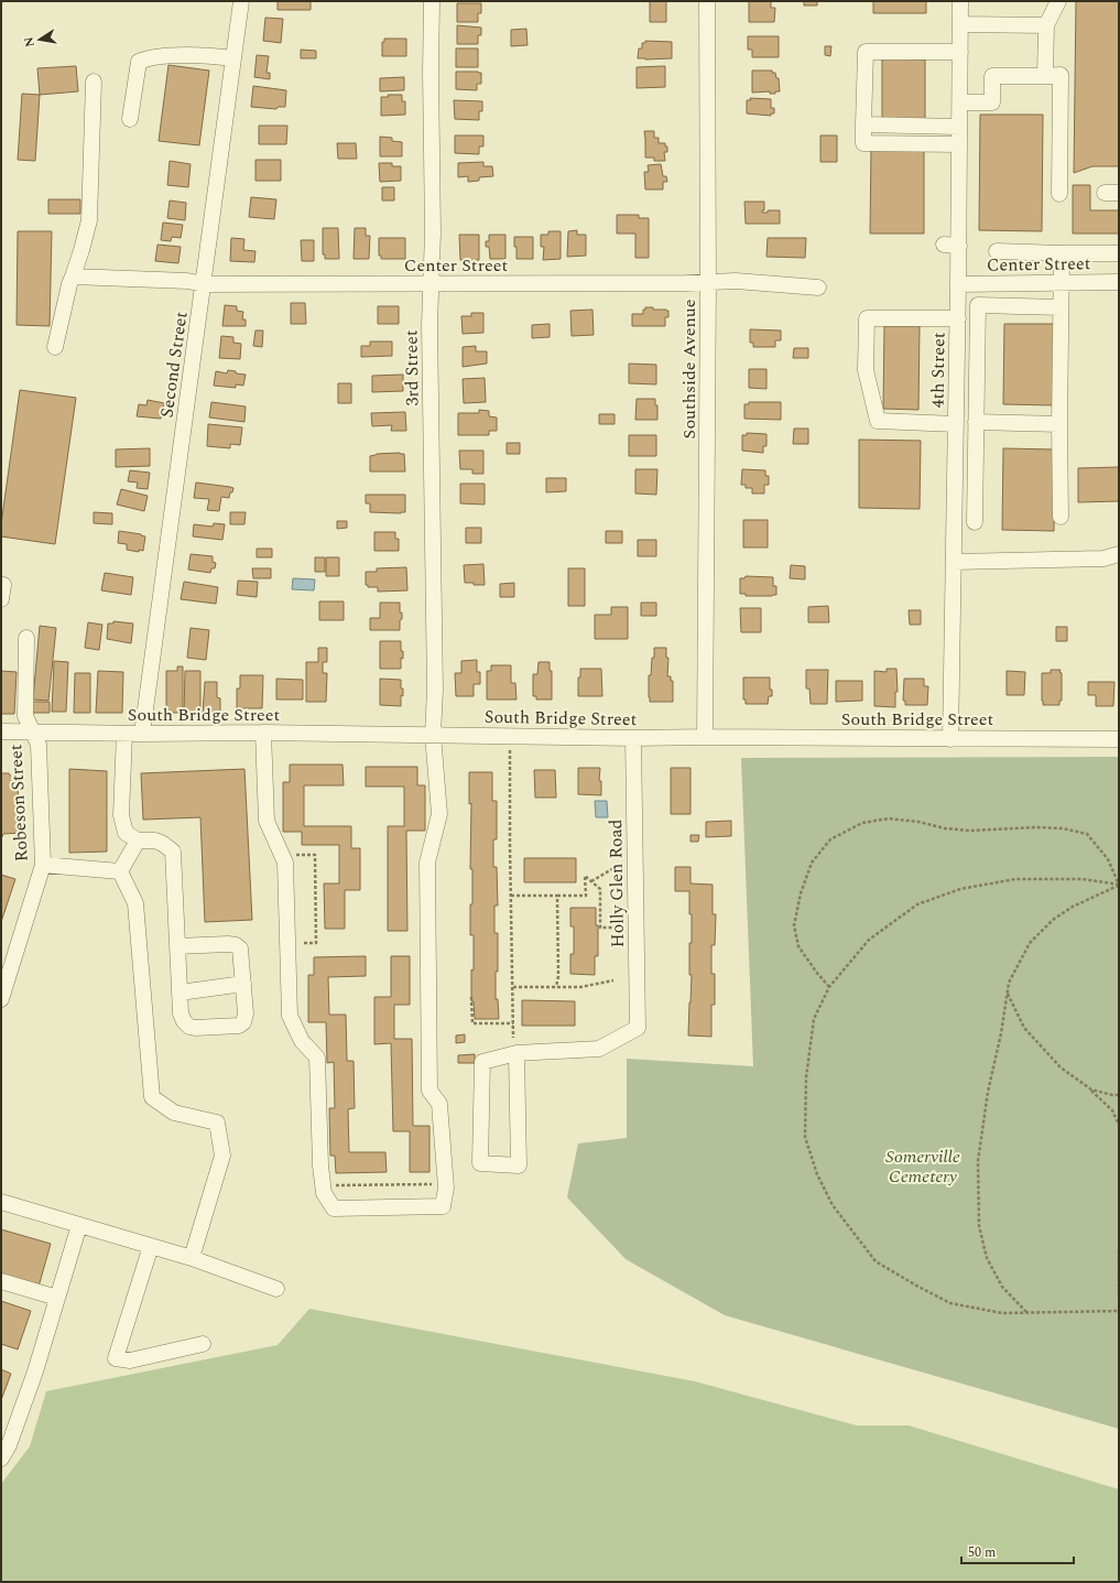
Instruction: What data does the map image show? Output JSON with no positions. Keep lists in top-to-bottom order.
{
  "streets": {
    "street": [
      "Center Street",
      "Second Street",
      "3rd Street",
      "Southside Avenue",
      "4th Street",
      "South Bridge Street",
      "Robeson Street",
      "Holly Glen Road"
    ]
  },
  "crossings": [
    ["Center Street", "Second Street"],
    ["Center Street", "3rd Street"],
    ["Center Street", "Southside Avenue"],
    ["Center Street", "4th Street"],
    ["Second Street", "South Bridge Street"],
    ["3rd Street", "South Bridge Street"],
    ["Southside Avenue", "South Bridge Street"],
    ["4th Street", "South Bridge Street"],
    ["South Bridge Street", "Robeson Street"],
    ["South Bridge Street", "Holly Glen Road"]
  ],
  "parks": ["Somerville Cemetery"],
  "scale_bar": "50 m",
  "north": "left"
}
